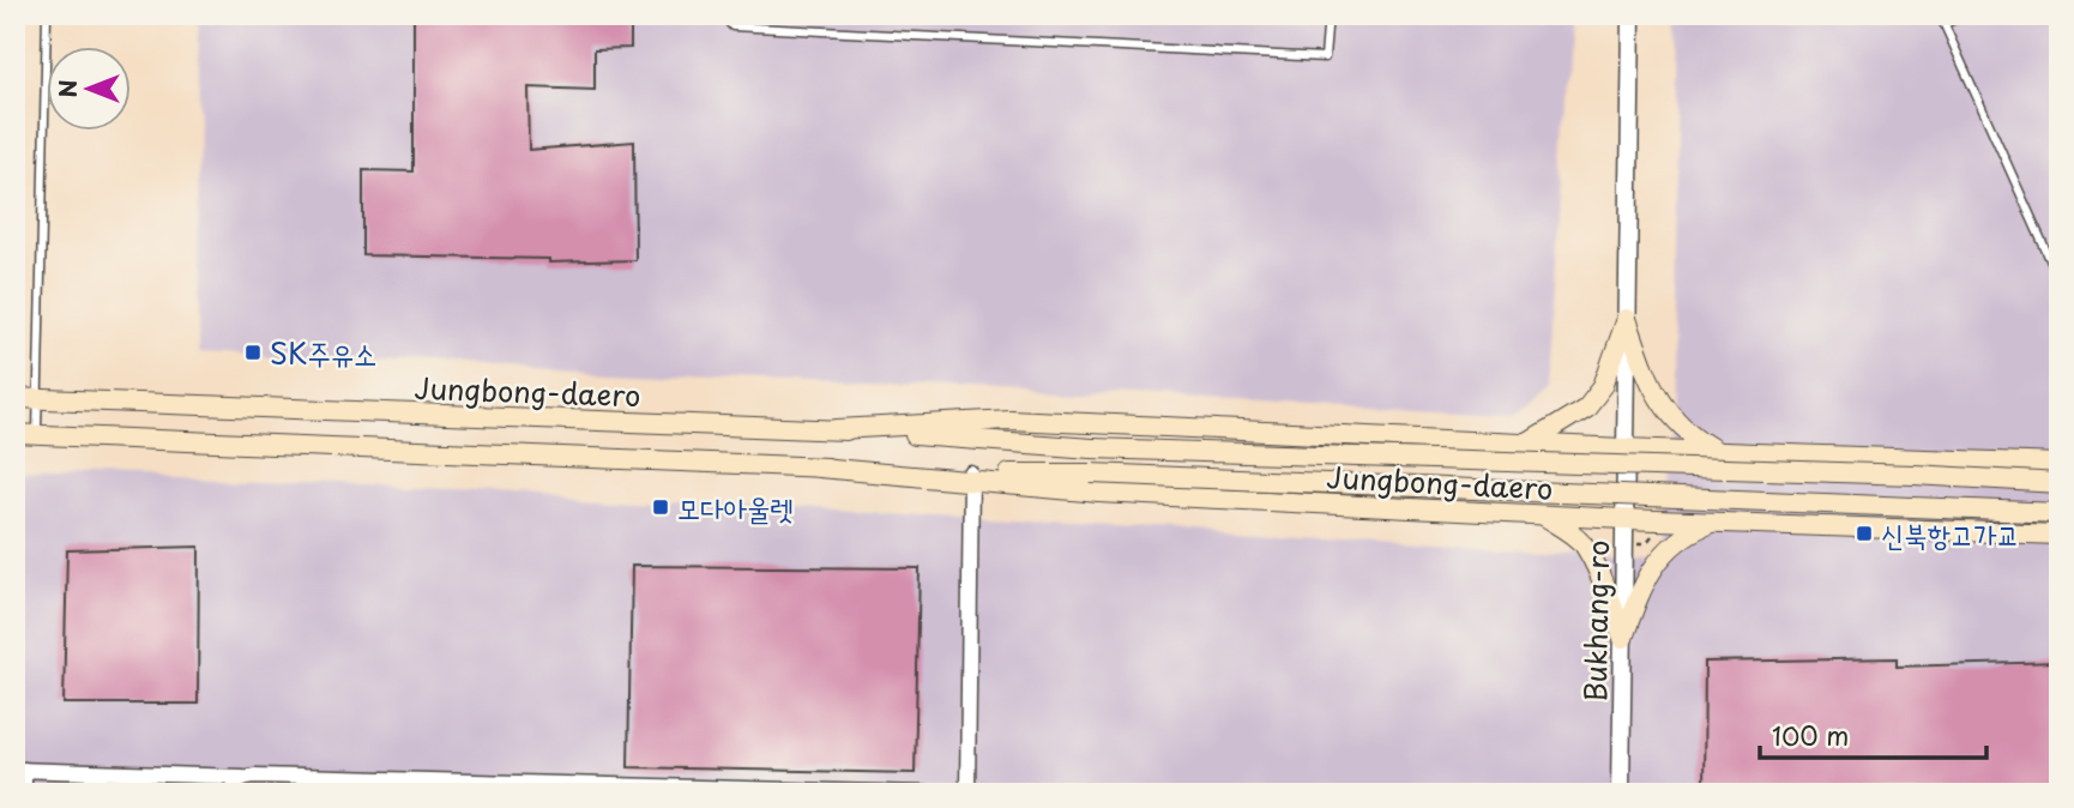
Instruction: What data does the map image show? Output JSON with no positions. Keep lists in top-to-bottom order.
{
  "streets": {
    "main road": ["Jungbong-daero"],
    "street": ["Bukhang-ro"]
  },
  "crossings": [
    ["Jungbong-daero", "Bukhang-ro"]
  ],
  "places": {
    "transit": ["SK주유소", "모다아울렛", "신북항고가교"]
  },
  "scale_bar": "100 m",
  "north": "left"
}
